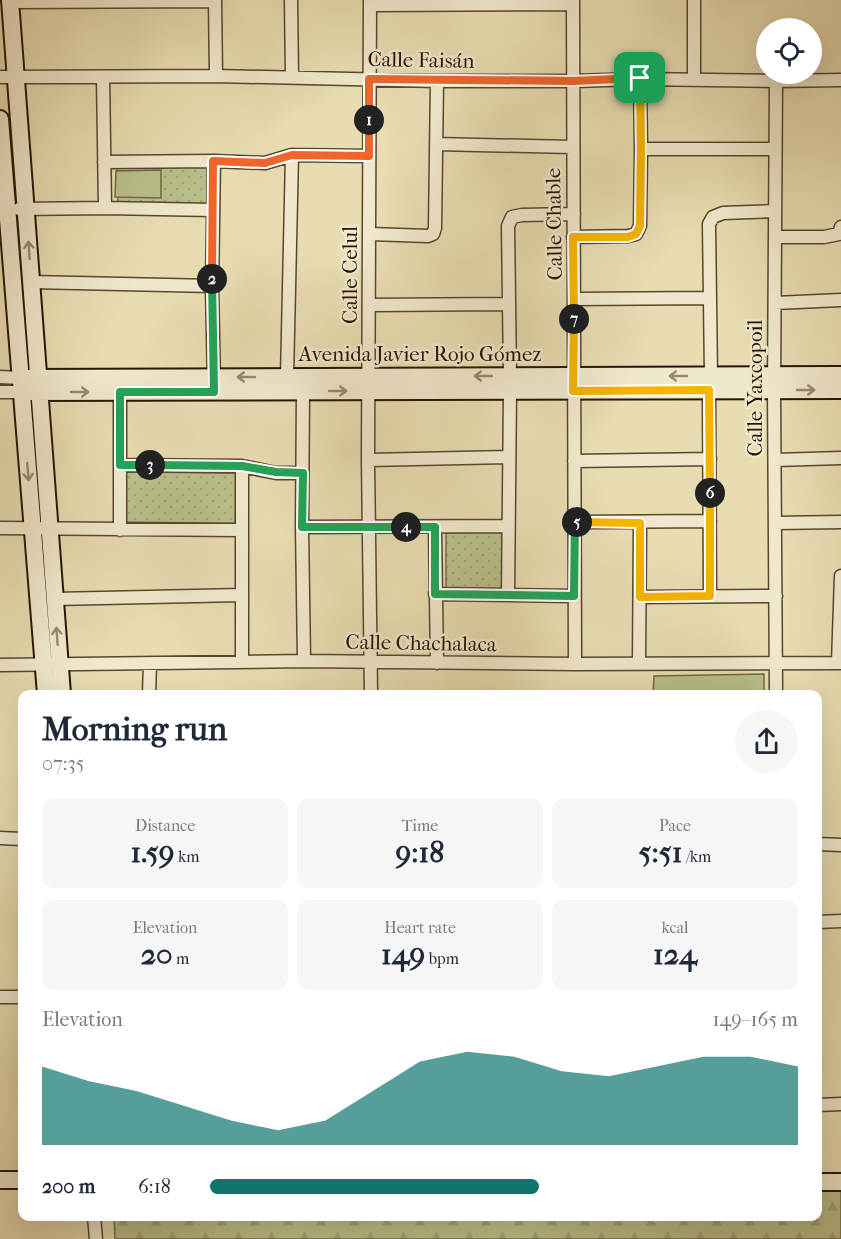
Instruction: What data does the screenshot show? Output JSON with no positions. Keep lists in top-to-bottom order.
{
  "streets": {
    "main road": ["Avenida Javier Rojo Gómez"],
    "street": [
      "Calle Faisán",
      "Calle Chable",
      "Calle Celul",
      "Calle Yaxcopoil",
      "Calle Chachalaca"
    ]
  },
  "crossings": [
    ["Calle Faisán", "Calle Chable"],
    ["Calle Faisán", "Calle Celul"],
    ["Calle Chable", "Avenida Javier Rojo Gómez"],
    ["Calle Chable", "Calle Chachalaca"],
    ["Calle Celul", "Avenida Javier Rojo Gómez"],
    ["Calle Celul", "Calle Chachalaca"],
    ["Avenida Javier Rojo Gómez", "Calle Yaxcopoil"],
    ["Calle Yaxcopoil", "Calle Chachalaca"]
  ],
  "page": {
    "pins": [
      "1",
      "2",
      "7",
      "3",
      "6",
      "5",
      "4"
    ],
    "heading": ["Morning run", "07:35"],
    "stats": [
      ["Distance", "1.59 km"],
      ["Time", "9:18"],
      ["Pace", "5:51 /km"],
      ["Elevation", "20 m"],
      ["Heart rate", "149 bpm"],
      ["kcal", "124"]
    ],
    "chart": ["Elevation", "149–165 m"],
    "list": [
      {
        "name": "200 m",
        "note": "6:18"
      }
    ]
  }
}
